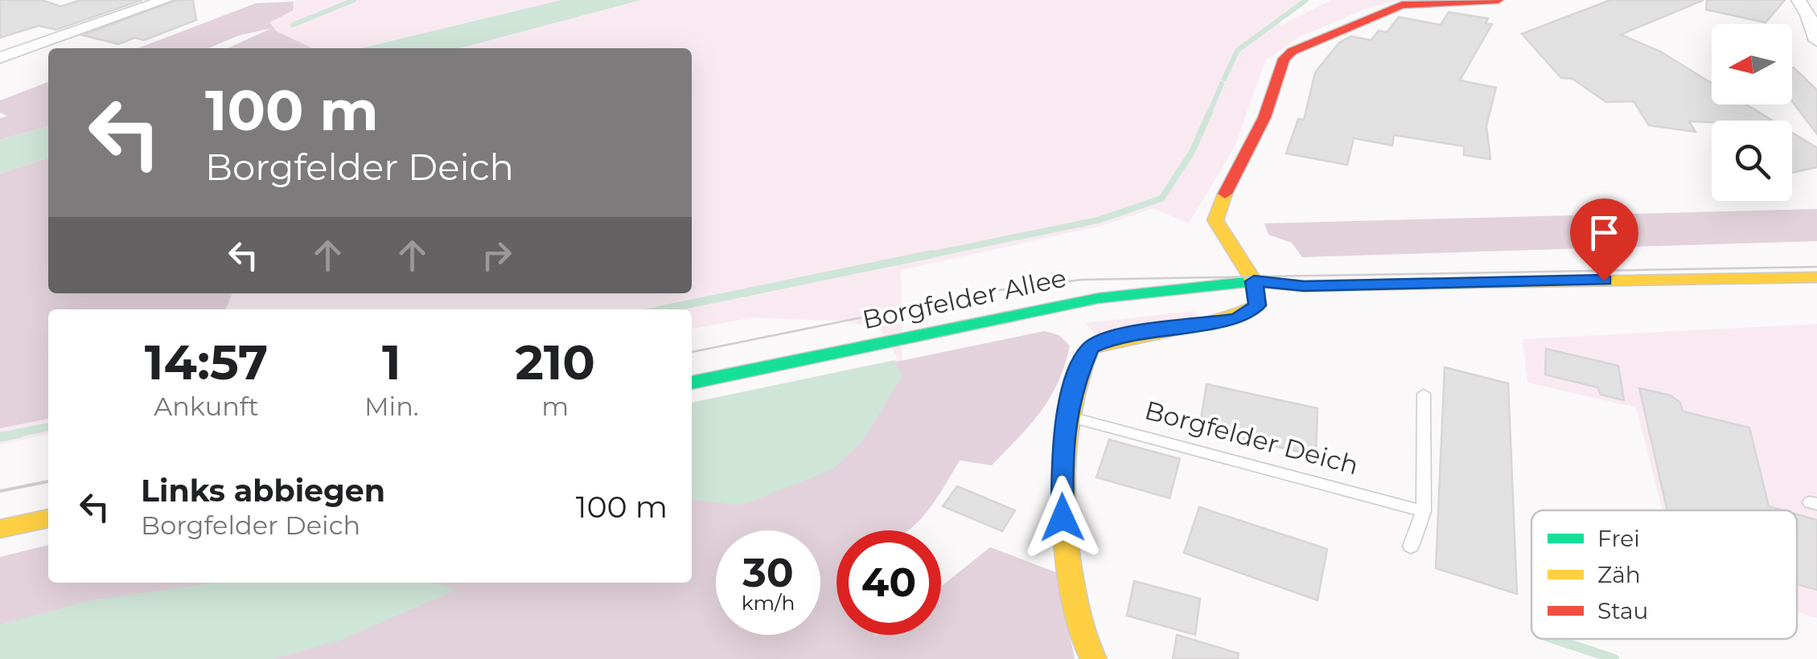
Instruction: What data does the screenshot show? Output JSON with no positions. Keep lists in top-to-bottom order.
{
  "streets": {
    "street": ["Borgfelder Allee"],
    "lane": ["Borgfelder Deich"]
  },
  "legend": ["Frei", "Zäh", "Stau"],
  "north": "left",
  "page": {
    "turn": ["100 m", "Borgfelder Deich"],
    "eta": [
      "14:57",
      "Ankunft",
      "1",
      "Min.",
      "210",
      "m"
    ],
    "list": [
      {
        "name": "Links abbiegen",
        "note": "Borgfelder Deich",
        "value": "100 m"
      }
    ],
    "speed": "30 km/h",
    "limit": "40"
  }
}
